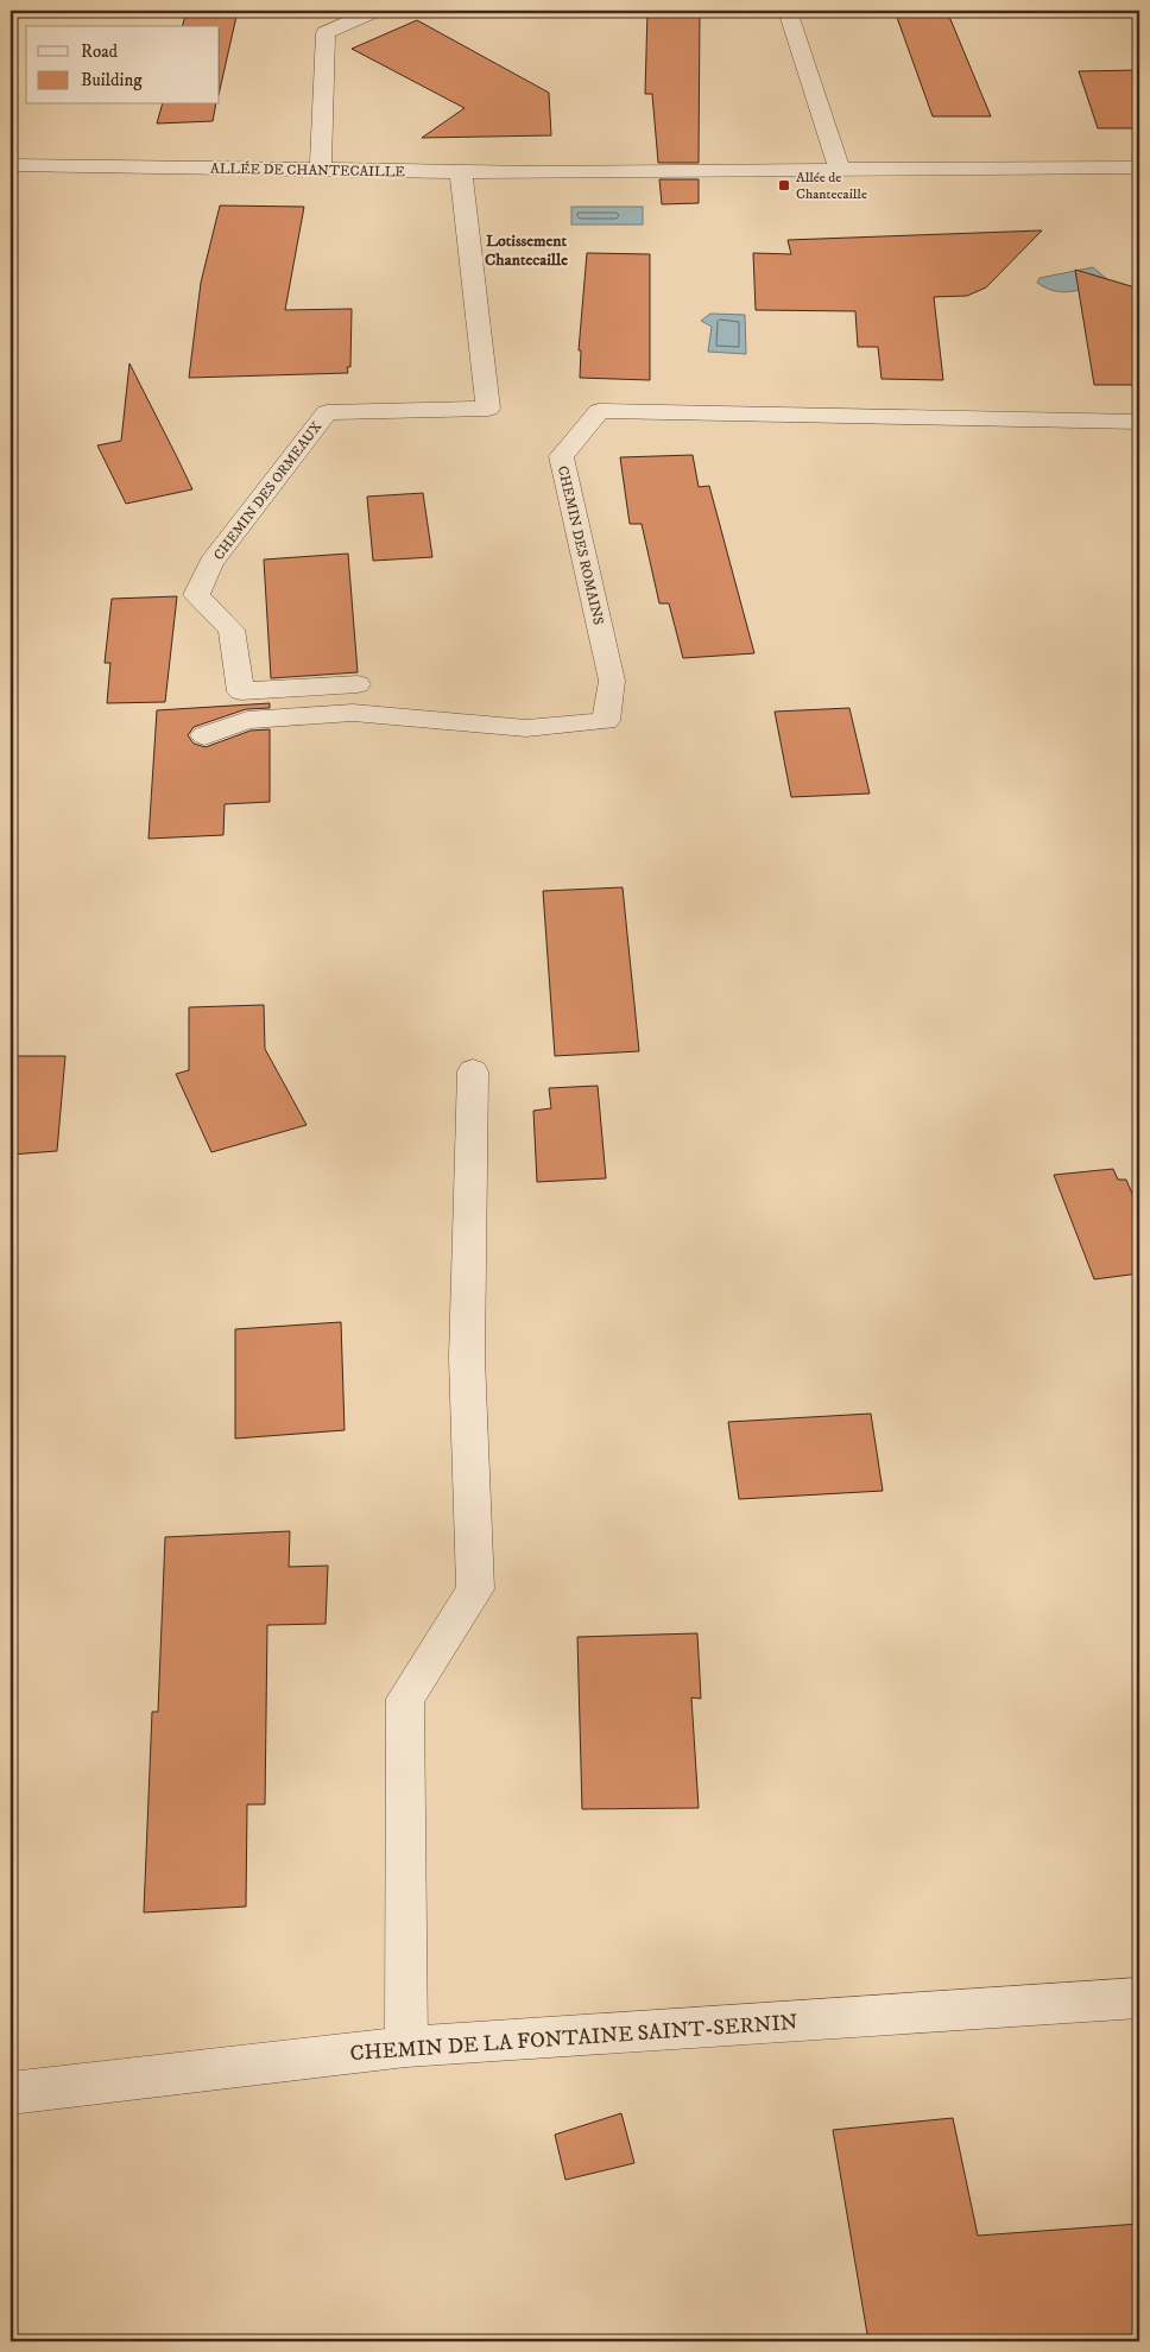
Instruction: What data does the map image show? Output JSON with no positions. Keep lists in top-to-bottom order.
{
  "streets": {
    "street": [
      "ALLÉE DE CHANTECAILLE",
      "CHEMIN DES ORMEAUX",
      "CHEMIN DES ROMAINS",
      "CHEMIN DE LA FONTAINE SAINT-SERNIN"
    ]
  },
  "crossings": [
    ["ALLÉE DE CHANTECAILLE", "CHEMIN DES ORMEAUX"]
  ],
  "districts": ["Lotissement Chantecaille"],
  "places": {
    "transit": ["Allée de Chantecaille"]
  },
  "legend": ["Road", "Building"]
}
